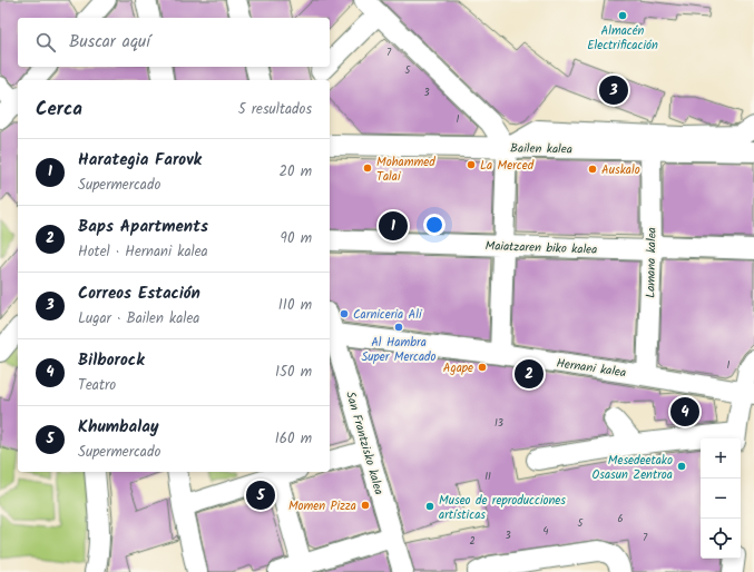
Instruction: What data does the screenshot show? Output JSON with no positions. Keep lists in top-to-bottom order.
{
  "streets": {
    "street": [
      "Bailen kalea",
      "Maiatzaren biko kalea",
      "Lamana kalea",
      "Hernani kalea",
      "San Frantzisko kalea"
    ]
  },
  "crossings": [
    ["Bailen kalea", "Lamana kalea"],
    ["Maiatzaren biko kalea", "Lamana kalea"],
    ["Lamana kalea", "Hernani kalea"],
    ["Hernani kalea", "San Frantzisko kalea"]
  ],
  "places": [
    "Almacén Electrificación",
    "La Merced",
    "Mohammed Talai",
    "Auskalo",
    "Carniceria Ali",
    "Al Hambra Super Mercado",
    "Agape",
    "Mesedeetako Osasun Zentroa",
    "Momen Pizza",
    "Museo de reproducciones artísticas"
  ],
  "house_numbers": [
    "7",
    "5",
    "3",
    "1",
    "1",
    "13",
    "11",
    "6",
    "5",
    "4",
    "3",
    "7",
    "2"
  ],
  "page": {
    "search": "Buscar aquí",
    "pins": [
      "3",
      "1",
      "2",
      "4",
      "5"
    ],
    "heading": ["Cerca", "5 resultados"],
    "list": [
      {
        "mark": "1",
        "name": "Harategia Farovk",
        "note": "Supermercado",
        "value": "20 m"
      },
      {
        "mark": "2",
        "name": "Baps Apartments",
        "note": "Hotel · Hernani kalea",
        "value": "90 m"
      },
      {
        "mark": "3",
        "name": "Correos Estación",
        "note": "Lugar · Bailen kalea",
        "value": "110 m"
      },
      {
        "mark": "4",
        "name": "Bilborock",
        "note": "Teatro",
        "value": "150 m"
      },
      {
        "mark": "5",
        "name": "Khumbalay",
        "note": "Supermercado",
        "value": "160 m"
      }
    ],
    "map_buttons": ["+", "−"]
  }
}
